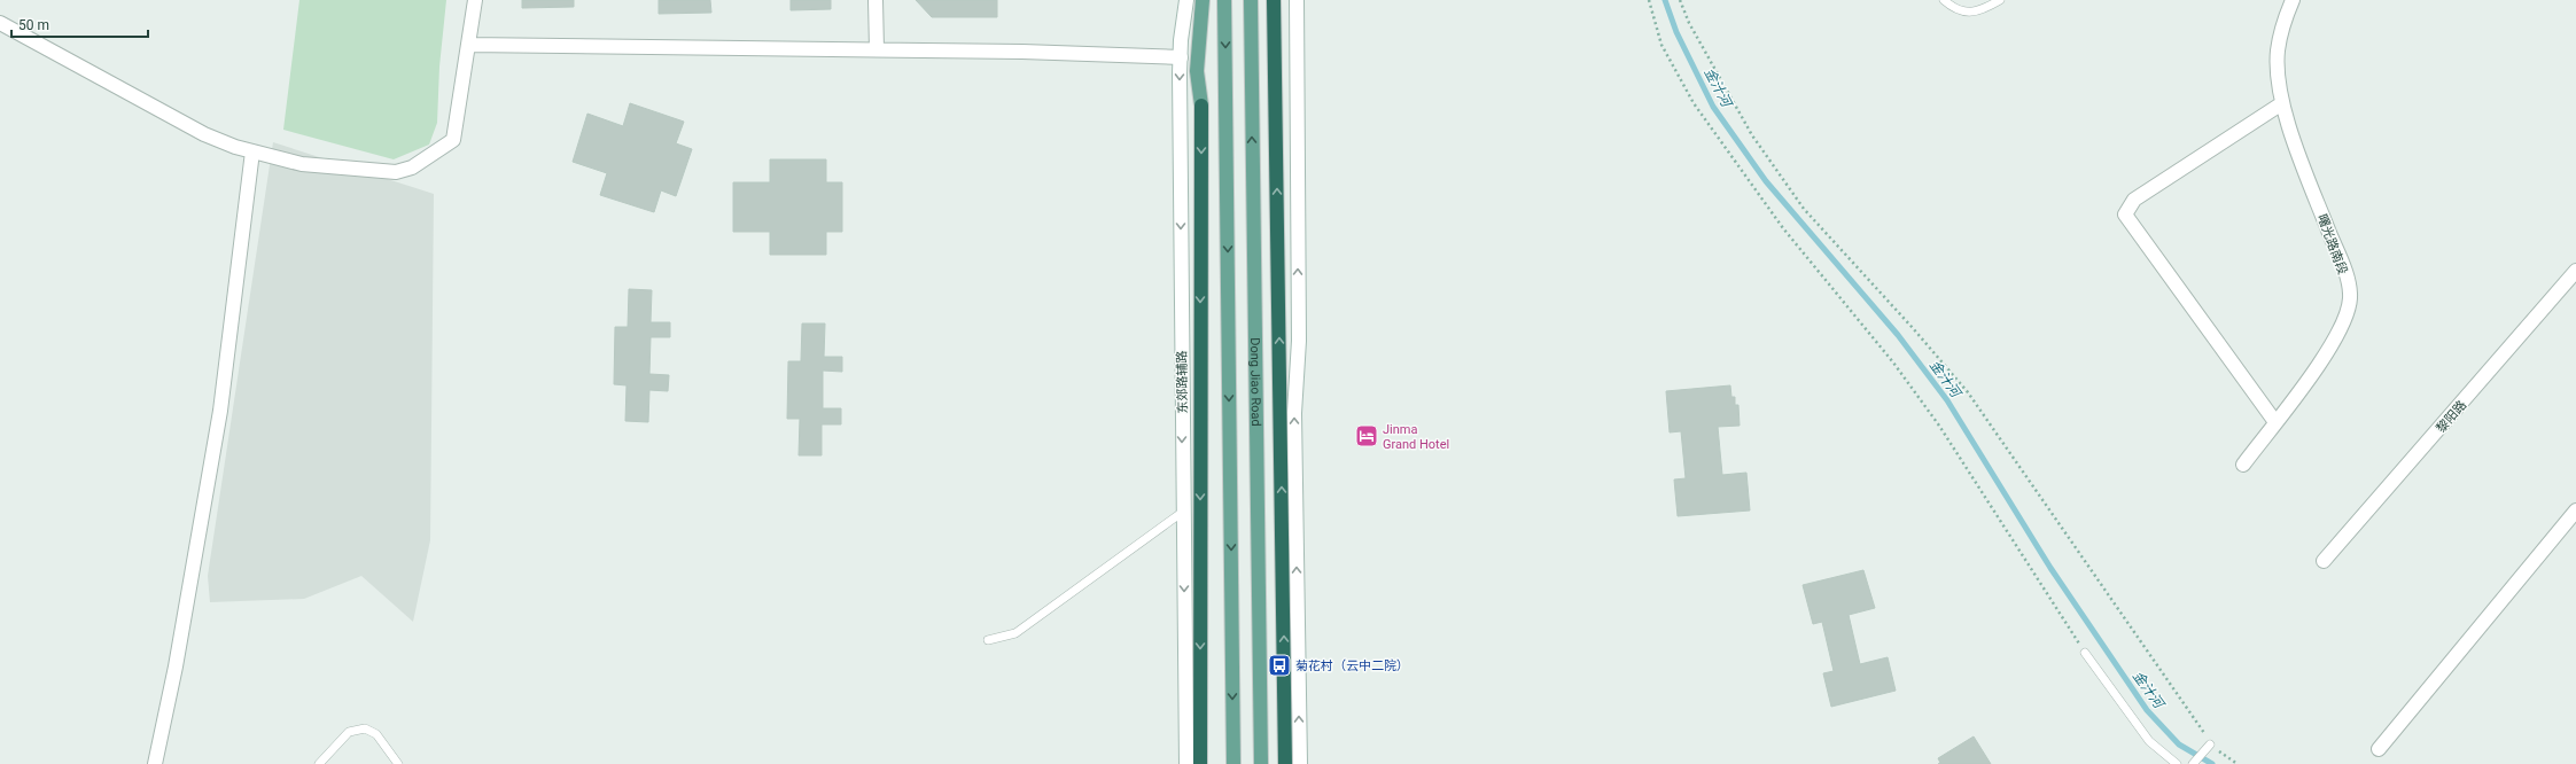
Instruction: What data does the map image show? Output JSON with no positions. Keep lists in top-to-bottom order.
{
  "streets": {
    "main road": ["Dong Jiao Road"],
    "street": ["曙光路南段", "东郊路辅路", "黎阳路"]
  },
  "water": ["金汁河"],
  "places": {
    "hotel": ["Jinma Grand Hotel"],
    "bus stop": ["菊花村（云中二院）"]
  },
  "scale_bar": "50 m"
}
